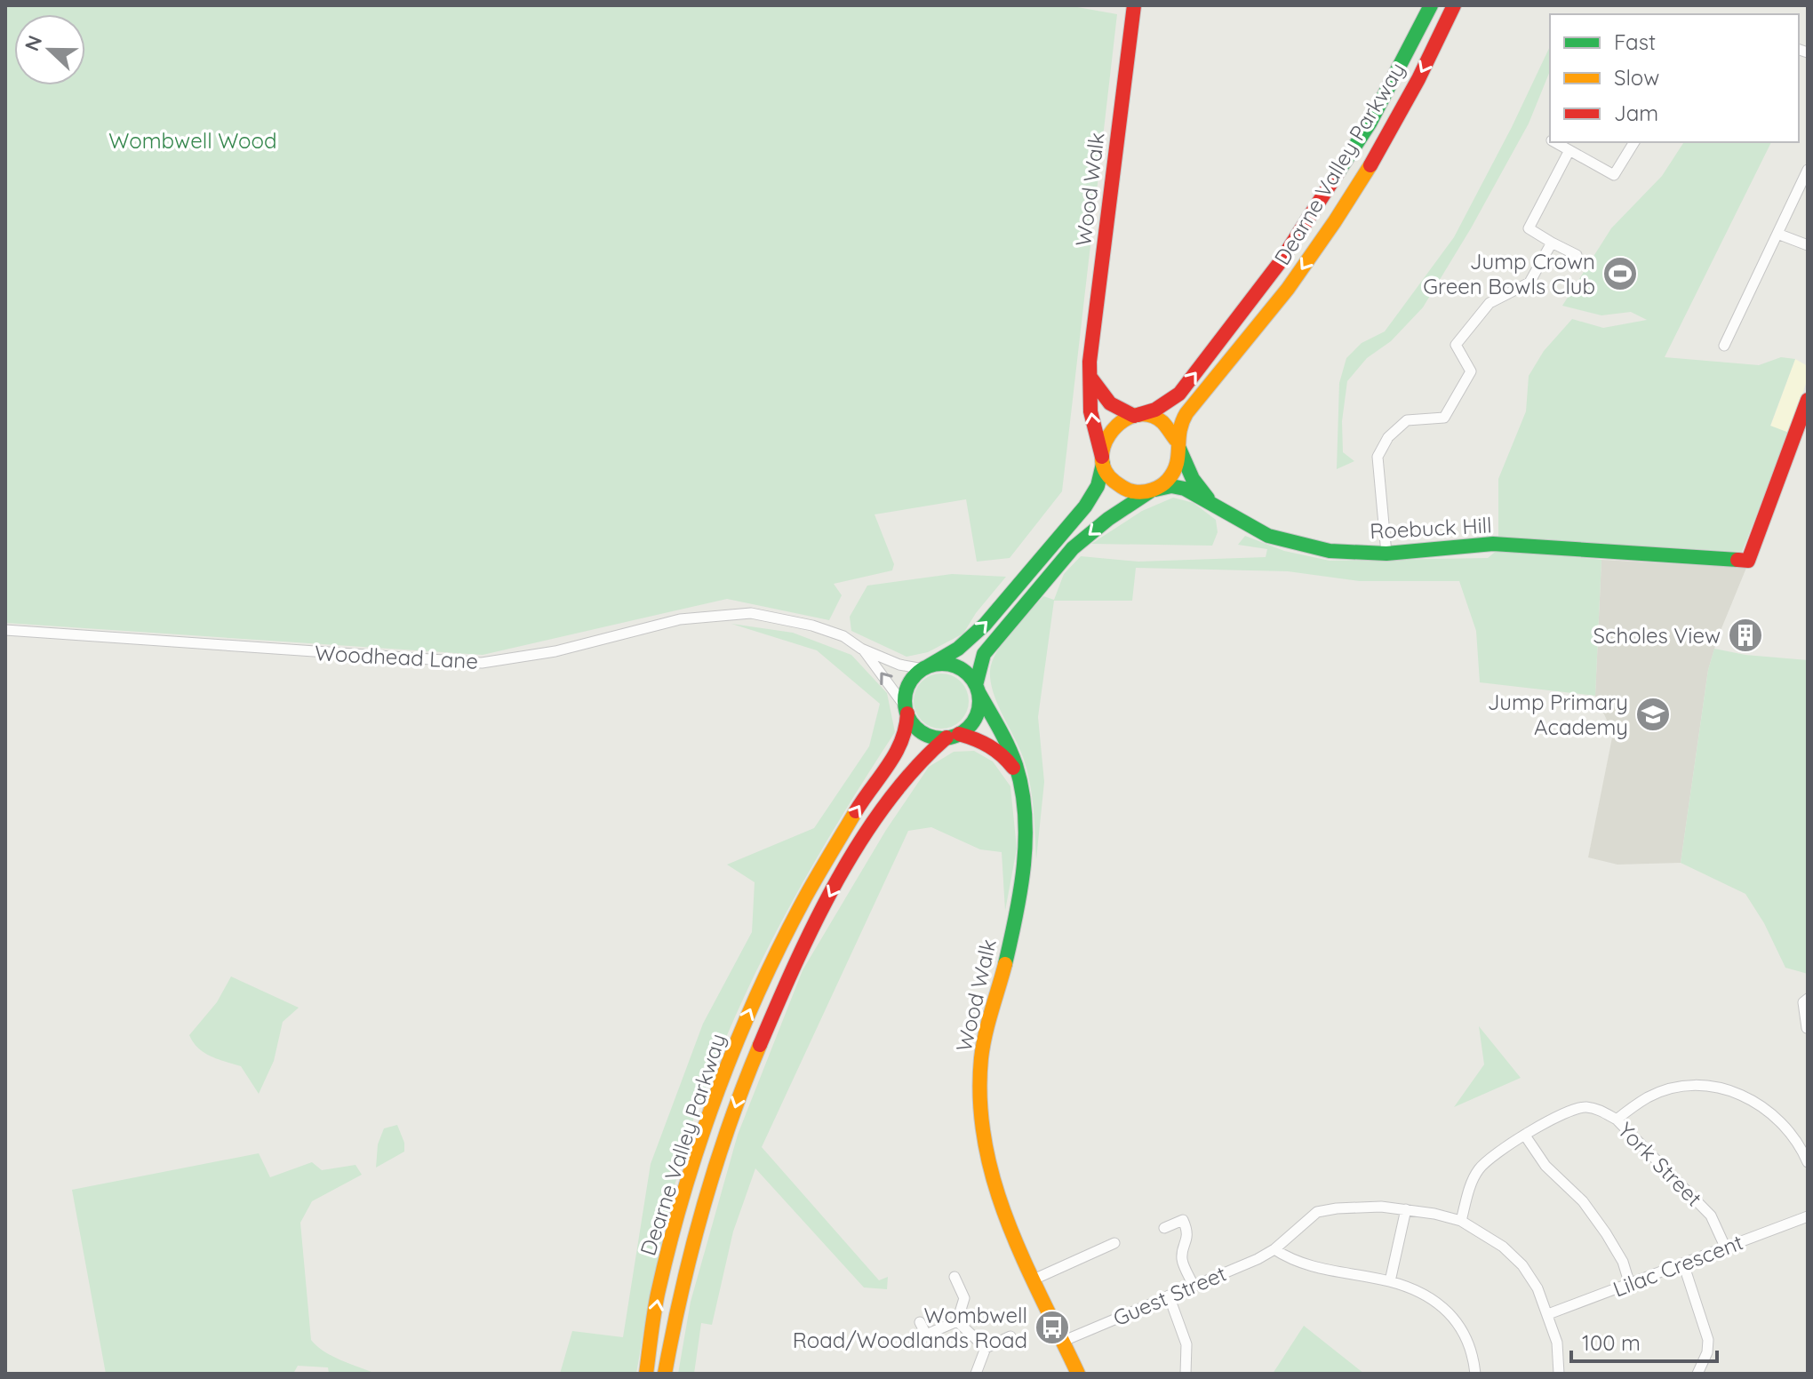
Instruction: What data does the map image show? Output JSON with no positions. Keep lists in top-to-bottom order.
{
  "streets": {
    "main road": ["Dearne Valley Parkway", "Wood Walk", "Roebuck Hill"],
    "street": [
      "Woodhead Lane",
      "York Street",
      "Lilac Crescent",
      "Guest Street"
    ]
  },
  "crossings": [
    ["Dearne Valley Parkway", "Wood Walk"],
    ["Dearne Valley Parkway", "Roebuck Hill"],
    ["Dearne Valley Parkway", "Woodhead Lane"],
    ["Wood Walk", "Roebuck Hill"],
    ["Wood Walk", "Woodhead Lane"],
    ["Wood Walk", "Guest Street"],
    ["York Street", "Lilac Crescent"],
    ["York Street", "Guest Street"],
    ["Lilac Crescent", "Guest Street"]
  ],
  "parks": ["Wombwell Wood"],
  "places": {
    "sports": ["Jump Crown Green Bowls Club"],
    "building": ["Scholes View"],
    "school or university": ["Jump Primary Academy"],
    "bus stop": ["Wombwell Road/Woodlands Road"]
  },
  "legend": ["Fast", "Slow", "Jam"],
  "scale_bar": "100 m",
  "north": "left"
}
